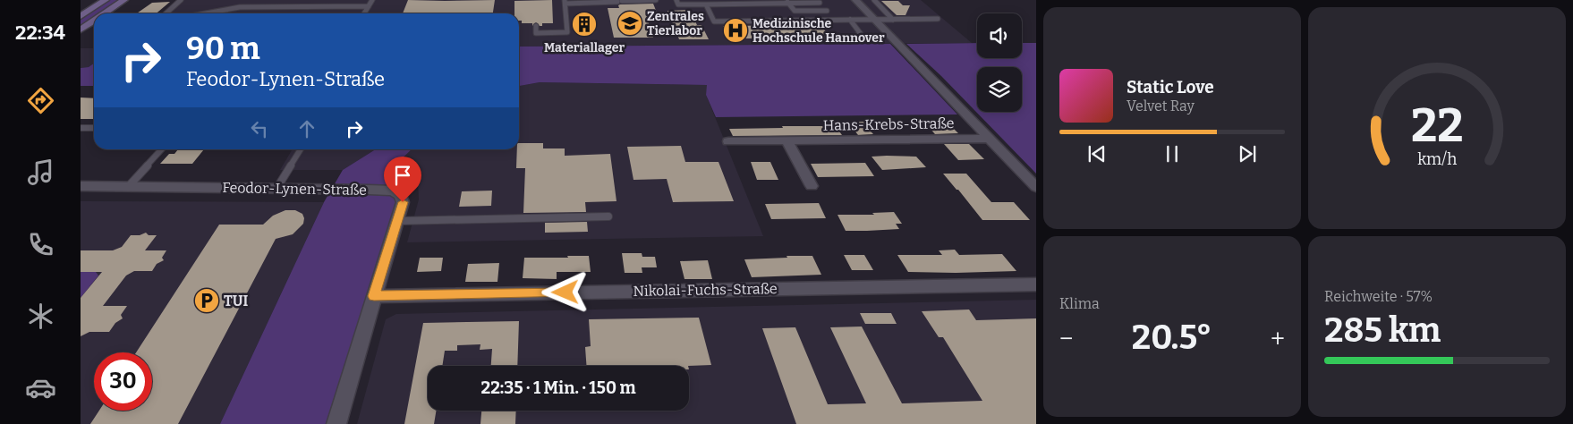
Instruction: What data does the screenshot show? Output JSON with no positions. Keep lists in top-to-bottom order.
{
  "streets": {
    "street": ["Hans-Krebs-Straße", "Feodor-Lynen-Straße", "Nikolai-Fuchs-Straße"]
  },
  "crossings": [
    ["Feodor-Lynen-Straße", "Nikolai-Fuchs-Straße"]
  ],
  "places": {
    "school or university": ["Zentrales Tierlabor"],
    "building": ["Materiallager"],
    "hospital": ["Medizinische Hochschule Hannover"],
    "parking": ["TUI"]
  },
  "page": {
    "tabs": "22:34",
    "turn": ["90 m", "Feodor-Lynen-Straße"],
    "song": ["Static Love", "Velvet Ray"],
    "tile": [
      "Klima",
      ["Reichweite · 57%", "285 km"]
    ],
    "heat": ["−", "20.5°", "+"],
    "limit": "30",
    "trip": "22:35 · 1 Min. · 150 m",
    "gauge": ["22", "km/h"]
  }
}
